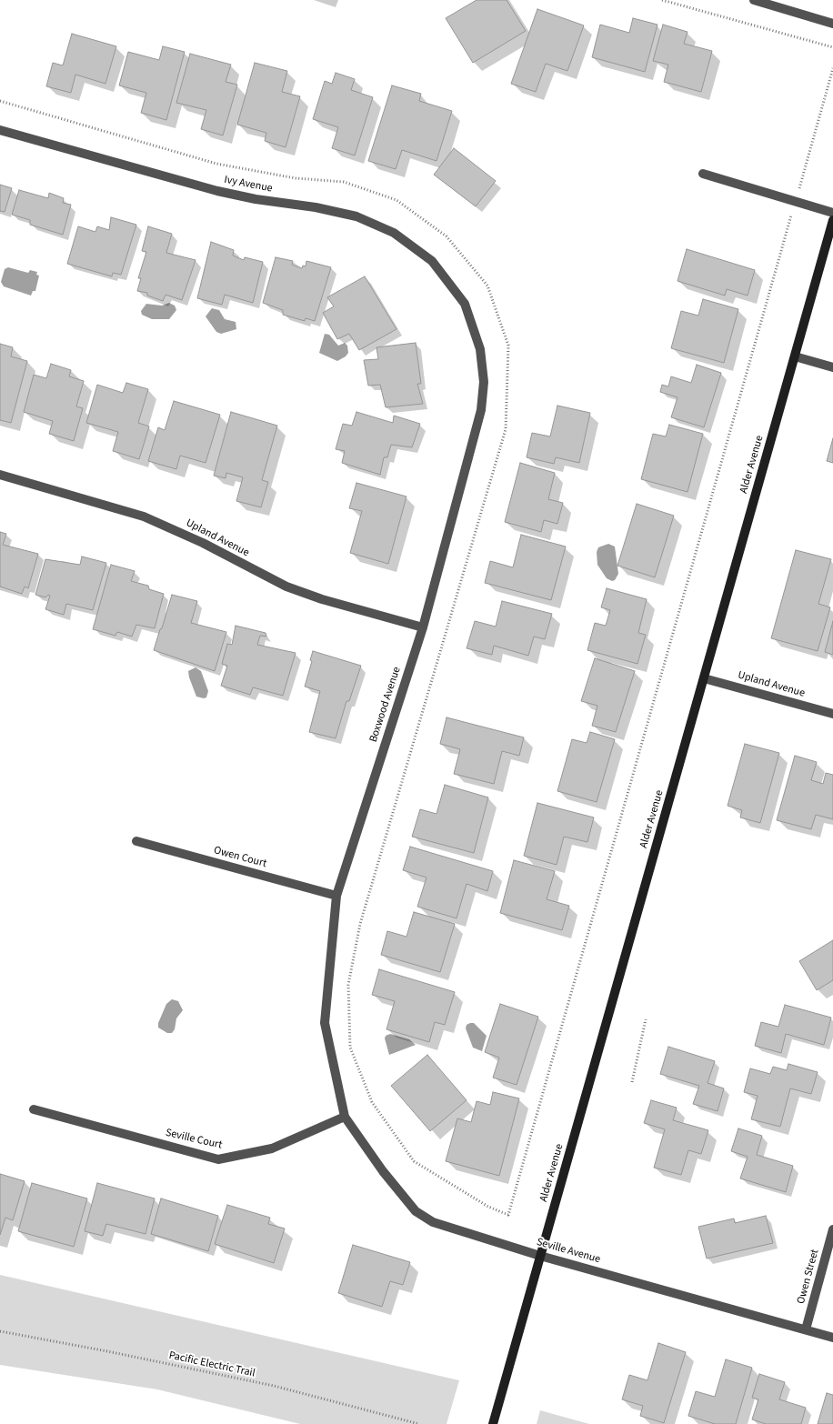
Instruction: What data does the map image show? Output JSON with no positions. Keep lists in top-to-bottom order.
{
  "streets": {
    "main road": ["Alder Avenue"],
    "street": [
      "Ivy Avenue",
      "Upland Avenue",
      "Boxwood Avenue",
      "Owen Court",
      "Seville Court",
      "Seville Avenue",
      "Owen Street"
    ],
    "path": ["Pacific Electric Trail"]
  },
  "crossings": [
    ["Ivy Avenue", "Boxwood Avenue"],
    ["Alder Avenue", "Upland Avenue"],
    ["Alder Avenue", "Seville Avenue"],
    ["Upland Avenue", "Boxwood Avenue"],
    ["Boxwood Avenue", "Owen Court"],
    ["Boxwood Avenue", "Seville Court"],
    ["Boxwood Avenue", "Seville Avenue"],
    ["Seville Court", "Seville Avenue"],
    ["Seville Avenue", "Owen Street"]
  ]
}
